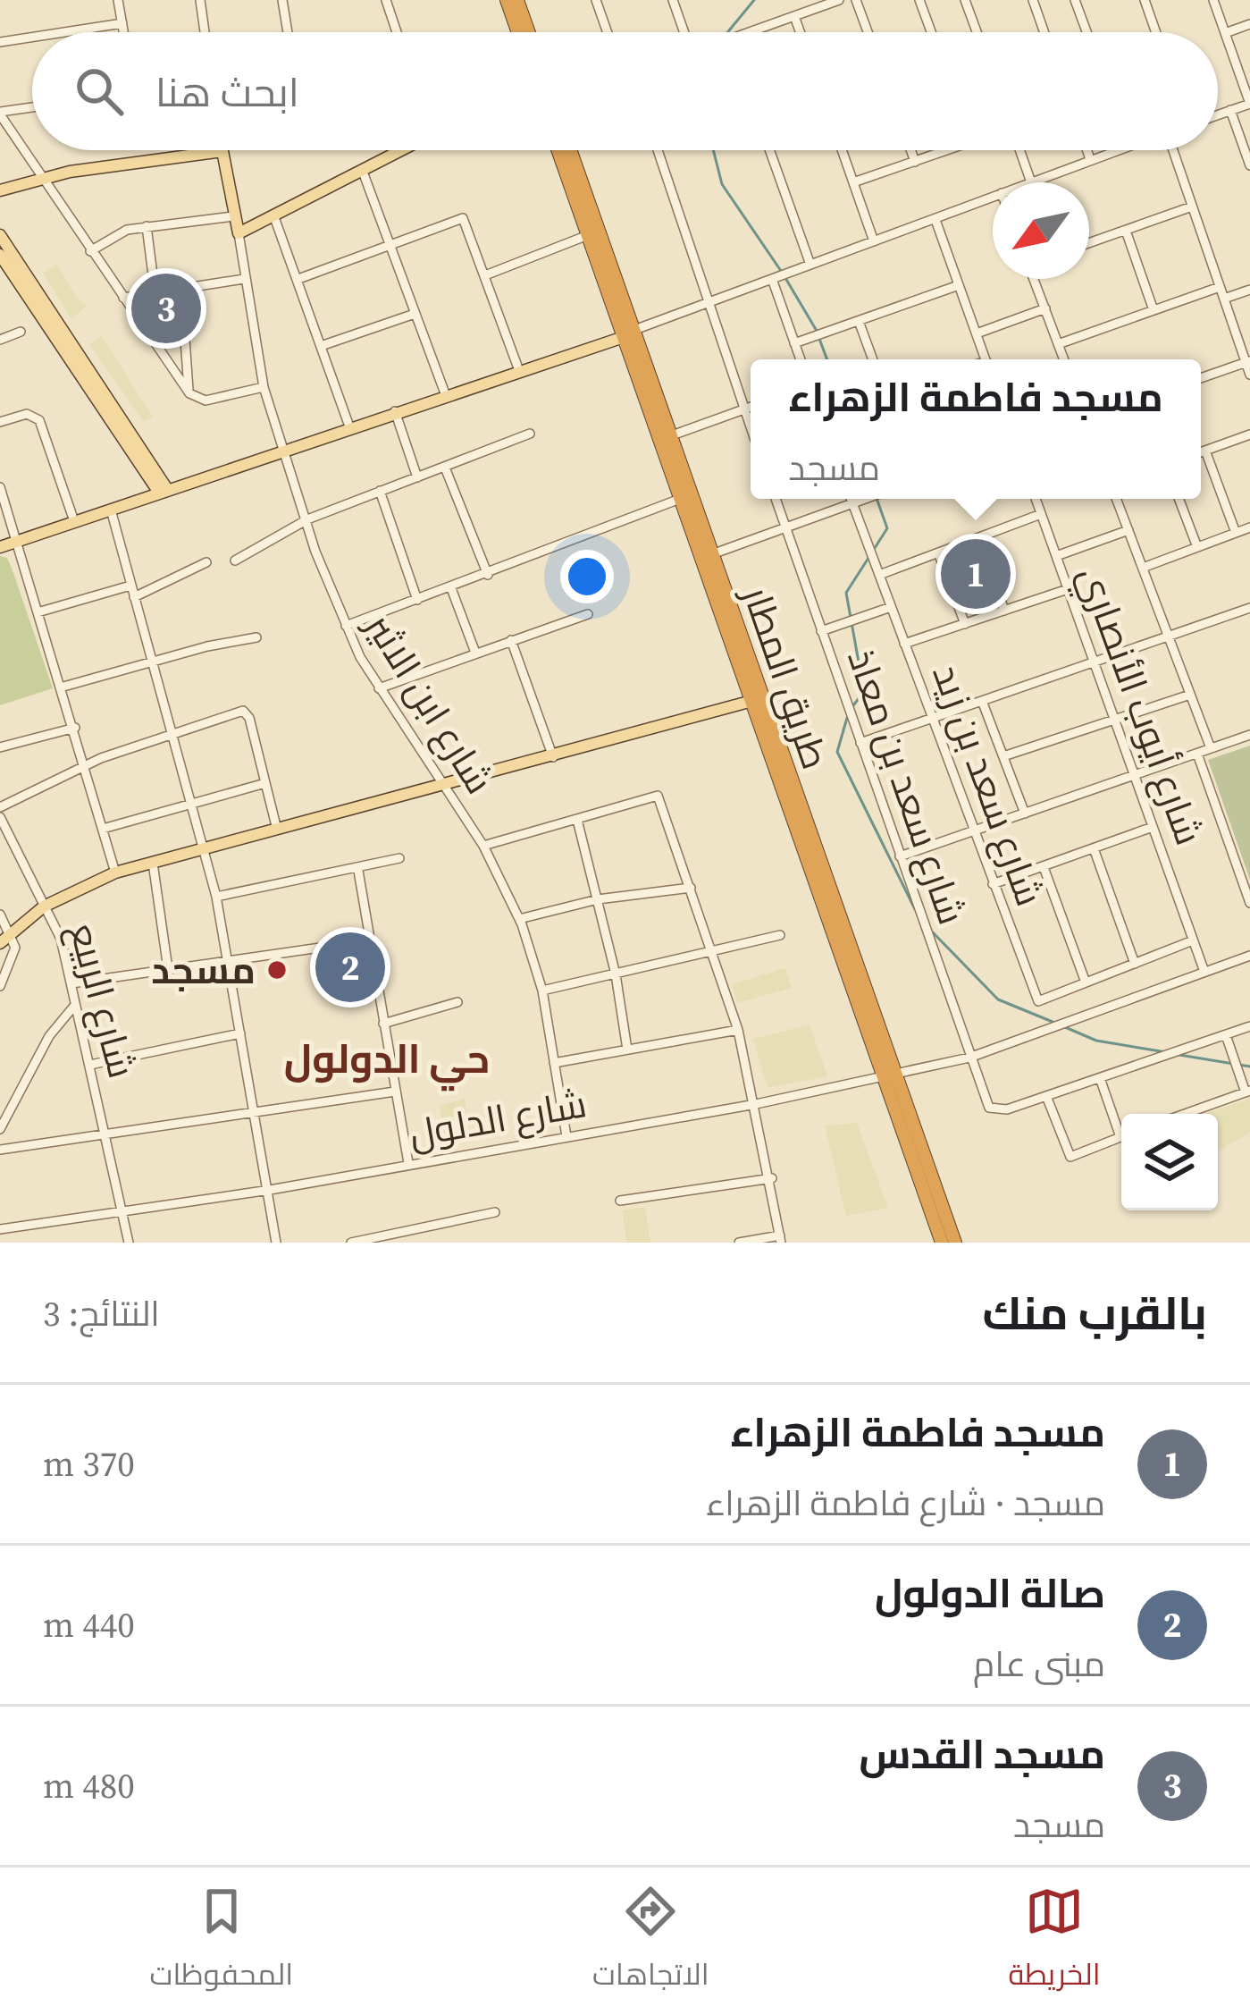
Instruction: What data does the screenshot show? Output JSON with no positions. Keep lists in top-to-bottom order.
{
  "streets": {
    "highway": ["طريق المطار"],
    "street": [
      "شارع ابن الاثير",
      "شارع أيوب الأنصاري",
      "شارع سعد بن زيد",
      "شارع سعد بن معاذ",
      "شارع الربيع",
      "شارع الدلول"
    ]
  },
  "crossings": [
    ["طريق المطار", "شارع الدلول"],
    ["شارع ابن الاثير", "شارع الدلول"],
    ["شارع أيوب الأنصاري", "شارع الدلول"],
    ["شارع سعد بن معاذ", "شارع الدلول"],
    ["شارع الربيع", "شارع الدلول"]
  ],
  "districts": ["حي الدولول"],
  "places": ["مسجد"],
  "north": "bottom left",
  "page": {
    "search": "ابحث هنا",
    "pins": ["3", "1", "2"],
    "popup": ["مسجد فاطمة الزهراء", "مسجد"],
    "heading": ["بالقرب منك", "النتائج: 3"],
    "list": [
      {
        "mark": "1",
        "name": "مسجد فاطمة الزهراء",
        "note": "مسجد · شارع فاطمة الزهراء",
        "value": "370 m"
      },
      {
        "mark": "2",
        "name": "صالة الدولول",
        "note": "مبنى عام",
        "value": "440 m"
      },
      {
        "mark": "3",
        "name": "مسجد القدس",
        "note": "مسجد",
        "value": "480 m"
      }
    ],
    "nav": ["الخريطة", "الاتجاهات", "المحفوظات"]
  }
}
